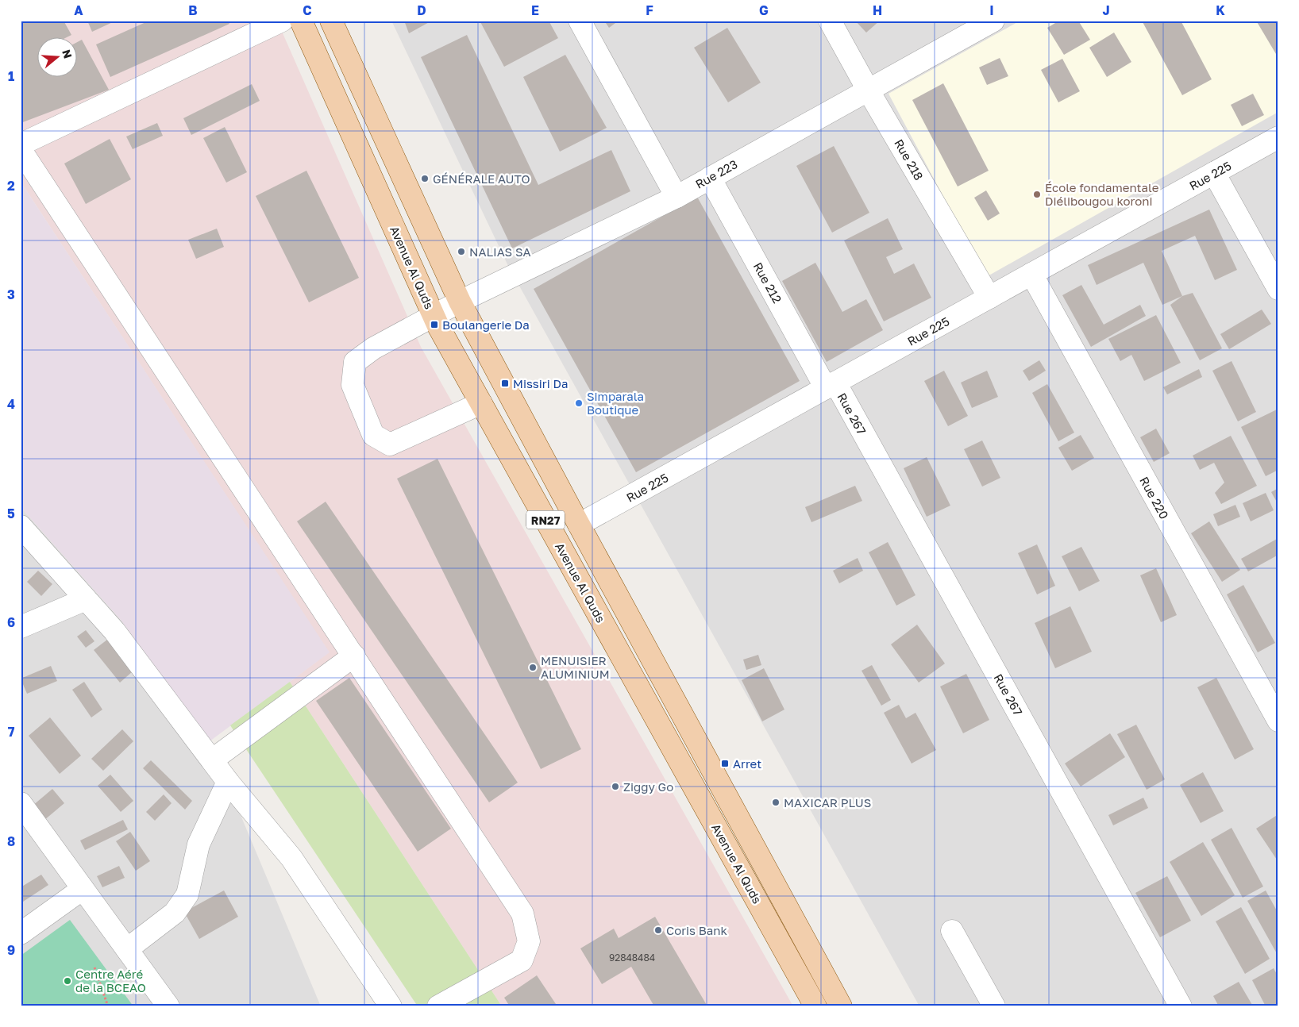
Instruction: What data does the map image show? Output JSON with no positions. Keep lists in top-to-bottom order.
{
  "streets": {
    "main road": ["Avenue Al Quds", "RN27"],
    "street": [
      "Rue 218",
      "Rue 223",
      "Rue 225",
      "Rue 212",
      "Rue 267",
      "Rue 220"
    ]
  },
  "crossings": [
    ["Rue 218", "Rue 223"],
    ["Rue 218", "Rue 225"],
    ["Rue 223", "Avenue Al Quds"],
    ["Rue 223", "Rue 212"],
    ["Rue 225", "Avenue Al Quds"],
    ["Rue 225", "Rue 212"],
    ["Rue 225", "Rue 267"],
    ["Rue 225", "Rue 220"],
    ["Rue 212", "Rue 267"]
  ],
  "places": {
    "other": [
      "GÉNÉRALE AUTO",
      "École fondamentale Diélibougou koroni",
      "NALIAS SA",
      "Simparala Boutique",
      "MENUISIER ALUMINIUM",
      "Ziggy Go",
      "MAXICAR PLUS",
      "Coris Bank",
      "Centre Aéré de la BCEAO"
    ],
    "transit": ["Boulangerie Da", "Missiri Da", "Arret"]
  },
  "house_numbers": ["92848484"],
  "north": "right",
  "grid": {
    "columns": [
      "A",
      "B",
      "C",
      "D",
      "E",
      "F",
      "G",
      "H",
      "I",
      "J",
      "K"
    ],
    "rows": [
      "1",
      "2",
      "3",
      "4",
      "5",
      "6",
      "7",
      "8",
      "9"
    ]
  }
}
